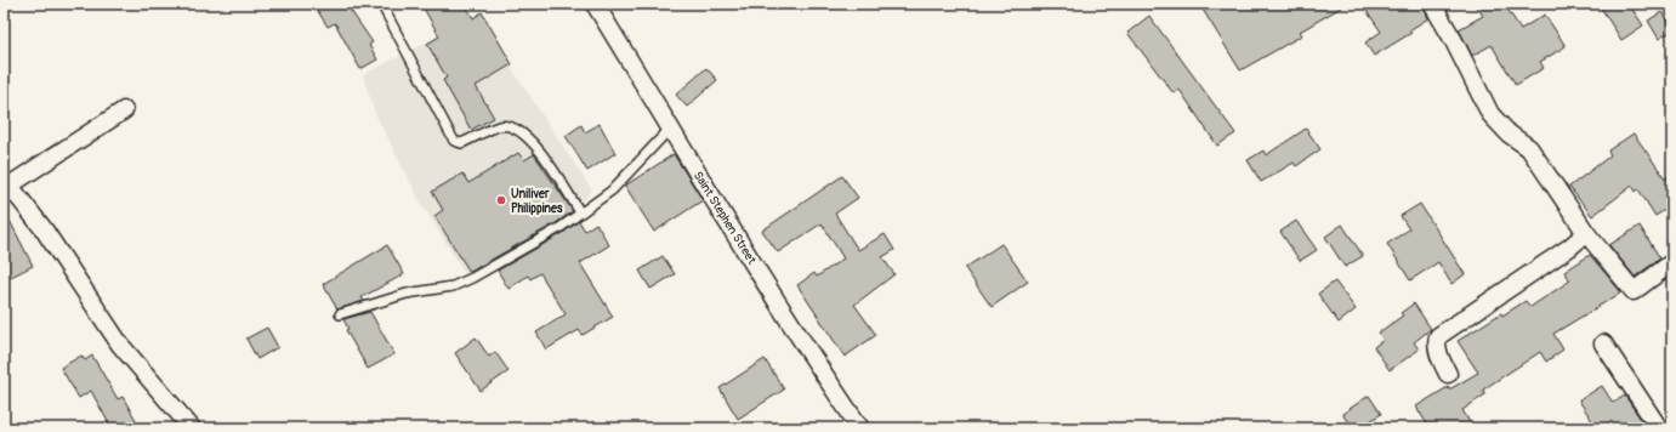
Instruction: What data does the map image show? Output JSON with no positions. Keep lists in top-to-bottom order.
{
  "streets": {
    "street": ["Saint Stephen Street"]
  },
  "places": ["Uniliver Philippines"]
}
